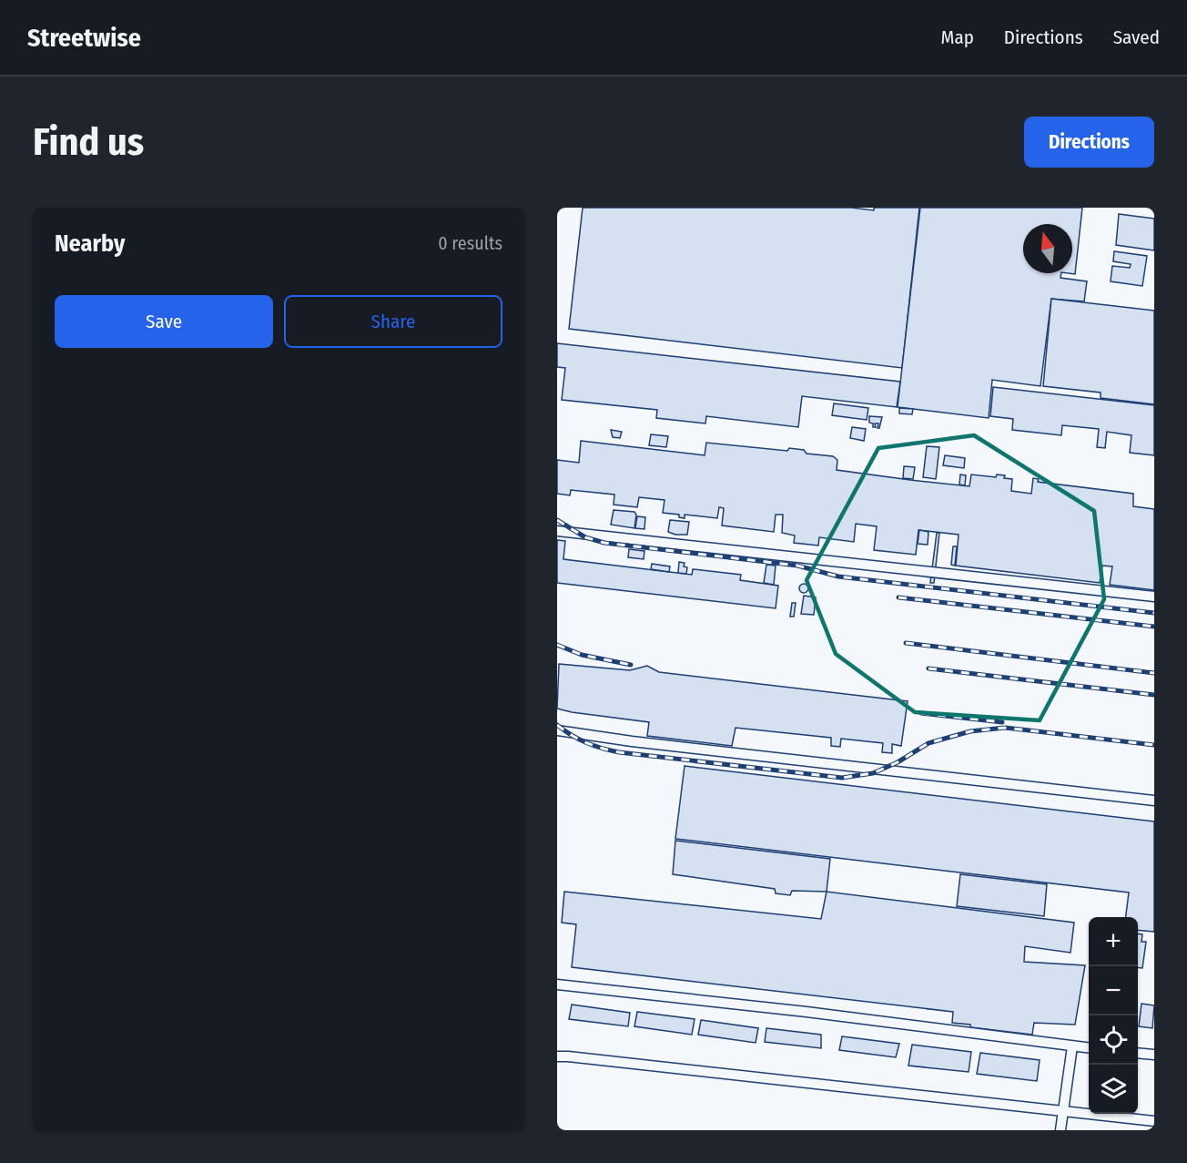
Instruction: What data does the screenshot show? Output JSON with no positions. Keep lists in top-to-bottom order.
{
  "north": "top",
  "page": {
    "header": "Streetwise",
    "nav": ["Map", "Directions", "Saved"],
    "buttons": [
      "Directions",
      ["Save", "Share"]
    ],
    "title": "Find us",
    "heading": ["Nearby", "0 results"],
    "map_buttons": ["+", "−"]
  }
}
